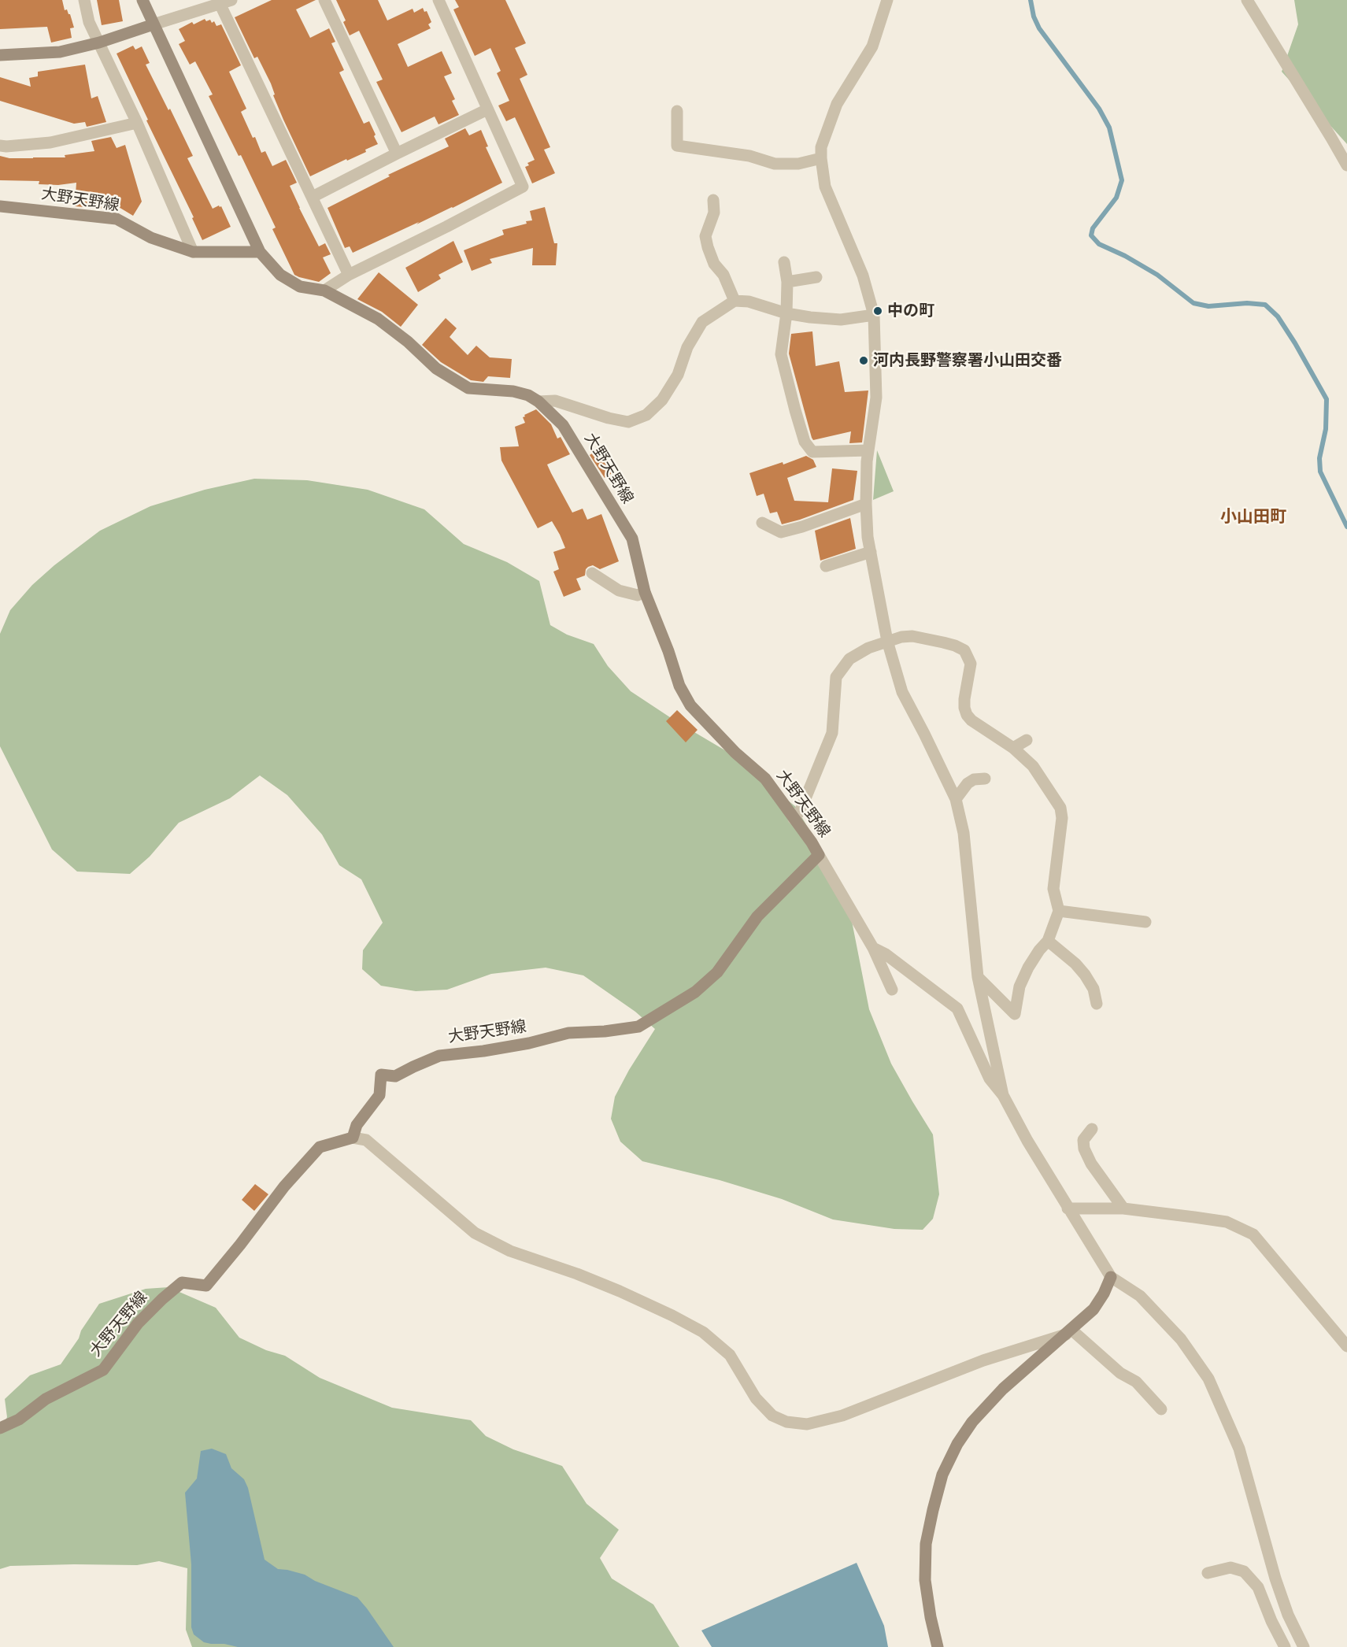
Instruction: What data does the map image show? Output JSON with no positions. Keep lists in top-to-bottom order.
{
  "streets": {
    "main road": ["大野天野線"]
  },
  "districts": ["小山田町"],
  "places": ["中の町", "河内長野警察署小山田交番"]
}
